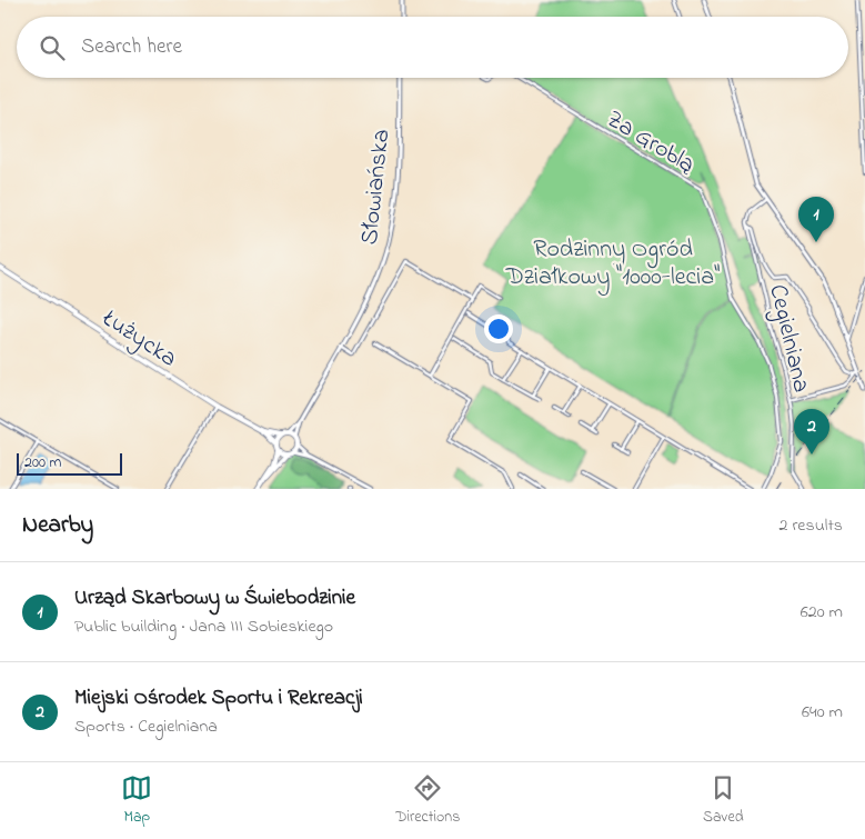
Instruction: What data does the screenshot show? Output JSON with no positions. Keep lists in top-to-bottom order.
{
  "streets": {
    "main road": ["Łużycka"],
    "street": ["Za Groblą", "Słowiańska", "Cegielniana"]
  },
  "crossings": [
    ["Słowiańska", "Łużycka"]
  ],
  "parks": ["Rodzinny Ogród Działkowy \"1000-lecia\""],
  "scale_bar": "200 m",
  "page": {
    "search": "Search here",
    "pins": ["1", "2"],
    "scale": "200 m",
    "heading": ["Nearby", "2 results"],
    "list": [
      {
        "mark": "1",
        "name": "Urząd Skarbowy w Świebodzinie",
        "note": "Public building · Jana III Sobieskiego",
        "value": "620 m"
      },
      {
        "mark": "2",
        "name": "Miejski Ośrodek Sportu i Rekreacji",
        "note": "Sports · Cegielniana",
        "value": "640 m"
      }
    ],
    "nav": ["Map", "Directions", "Saved"]
  }
}
